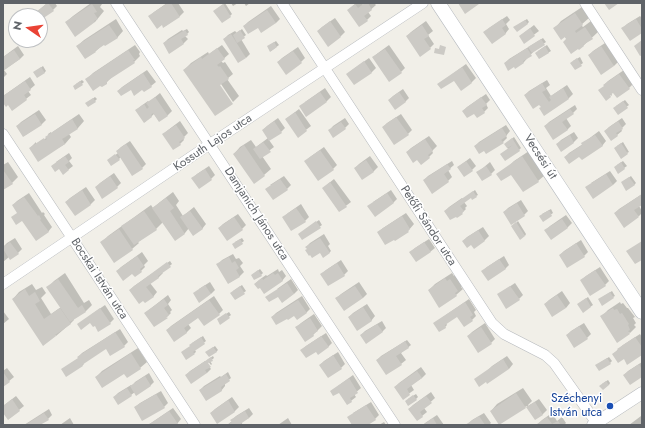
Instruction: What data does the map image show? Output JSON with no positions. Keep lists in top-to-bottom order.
{
  "streets": {
    "main road": ["Vecsési út"],
    "street": [
      "Kossuth Lajos utca",
      "Damjanich János utca",
      "Petőfi Sándor utca",
      "Bocskai István utca"
    ]
  },
  "crossings": [
    ["Kossuth Lajos utca", "Damjanich János utca"],
    ["Kossuth Lajos utca", "Petőfi Sándor utca"],
    ["Kossuth Lajos utca", "Bocskai István utca"]
  ],
  "places": ["Széchenyi István utca"],
  "north": "left"
}
